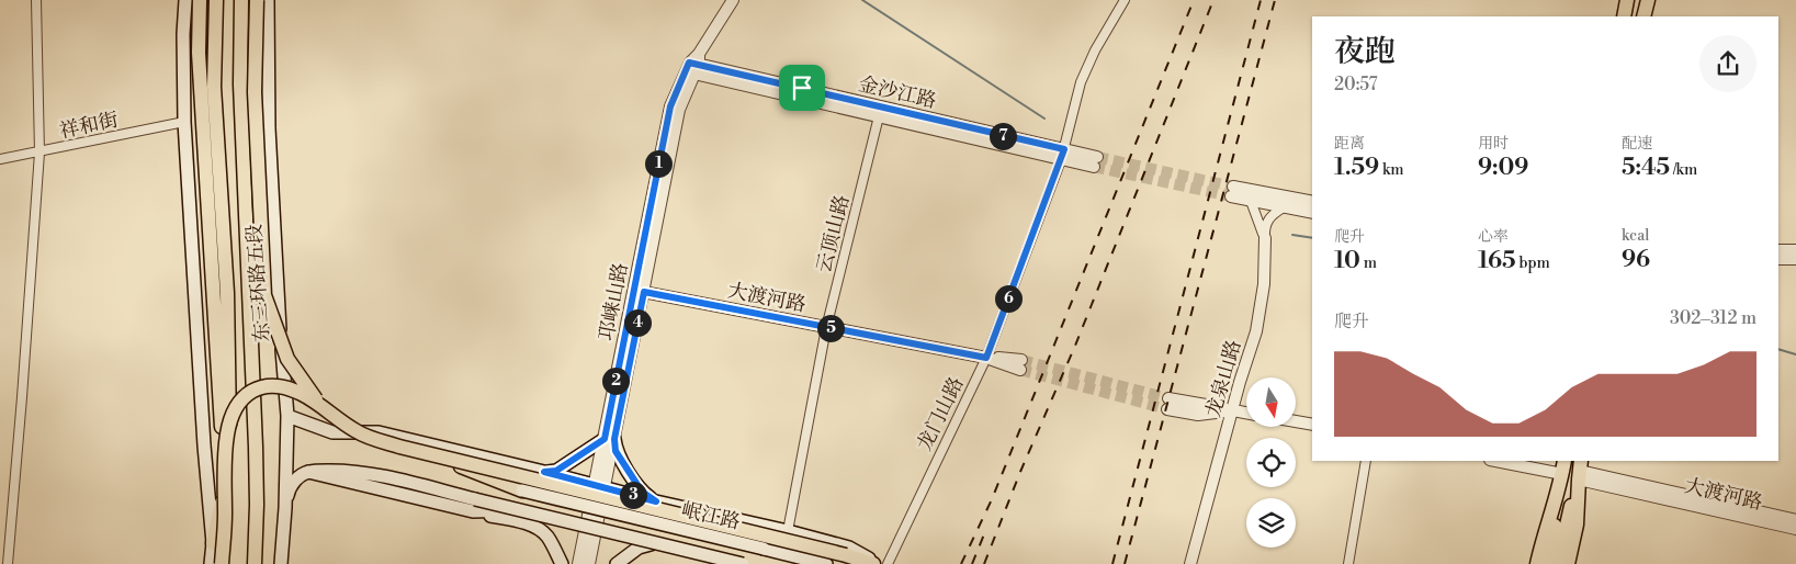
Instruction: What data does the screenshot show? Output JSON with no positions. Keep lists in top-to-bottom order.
{
  "streets": {
    "main road": ["东三环路五段", "岷江路"],
    "street": [
      "金沙江路",
      "祥和街",
      "云顶山路",
      "大渡河路",
      "邛崃山路",
      "龙泉山路",
      "龙门山路"
    ]
  },
  "crossings": [
    ["金沙江路", "云顶山路"],
    ["金沙江路", "邛崃山路"],
    ["金沙江路", "龙门山路"],
    ["云顶山路", "大渡河路"],
    ["大渡河路", "邛崃山路"],
    ["大渡河路", "龙门山路"]
  ],
  "north": "bottom",
  "page": {
    "heading": ["夜跑", "20:57"],
    "stats": [
      ["距离", "1.59 km"],
      ["用时", "9:09"],
      ["配速", "5:45 /km"],
      ["爬升", "10 m"],
      ["心率", "165 bpm"],
      ["kcal", "96"]
    ],
    "pins": [
      "7",
      "1",
      "6",
      "4",
      "5",
      "2",
      "3"
    ],
    "chart": ["爬升", "302–312 m"]
  }
}
